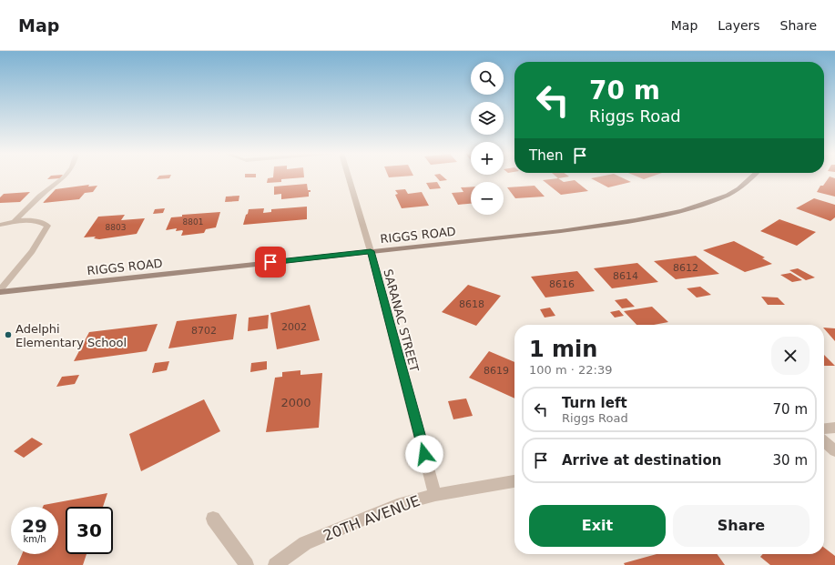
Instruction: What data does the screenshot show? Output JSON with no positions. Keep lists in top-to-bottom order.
{
  "streets": {
    "main road": ["RIGGS ROAD"],
    "street": ["SARANAC STREET", "20TH AVENUE"]
  },
  "crossings": [
    ["RIGGS ROAD", "SARANAC STREET"],
    ["SARANAC STREET", "20TH AVENUE"]
  ],
  "places": ["Adelphi Elementary School"],
  "house_numbers": [
    "8801",
    "8803",
    "8612",
    "8614",
    "8616",
    "8618",
    "2002",
    "8702",
    "8619",
    "2000"
  ],
  "page": {
    "header": "Map",
    "nav": ["Map", "Layers", "Share"],
    "map_buttons": ["+", "−"],
    "turn": ["70 m", "Riggs Road"],
    "then": "Then",
    "heading": ["1 min", "100 m · 22:39"],
    "list": [
      {
        "name": "Turn left",
        "note": "Riggs Road",
        "value": "70 m"
      },
      {
        "name": "Arrive at destination",
        "value": "30 m"
      }
    ],
    "buttons": ["Exit", "Share"],
    "speed": "29 km/h",
    "limit": "30"
  }
}
